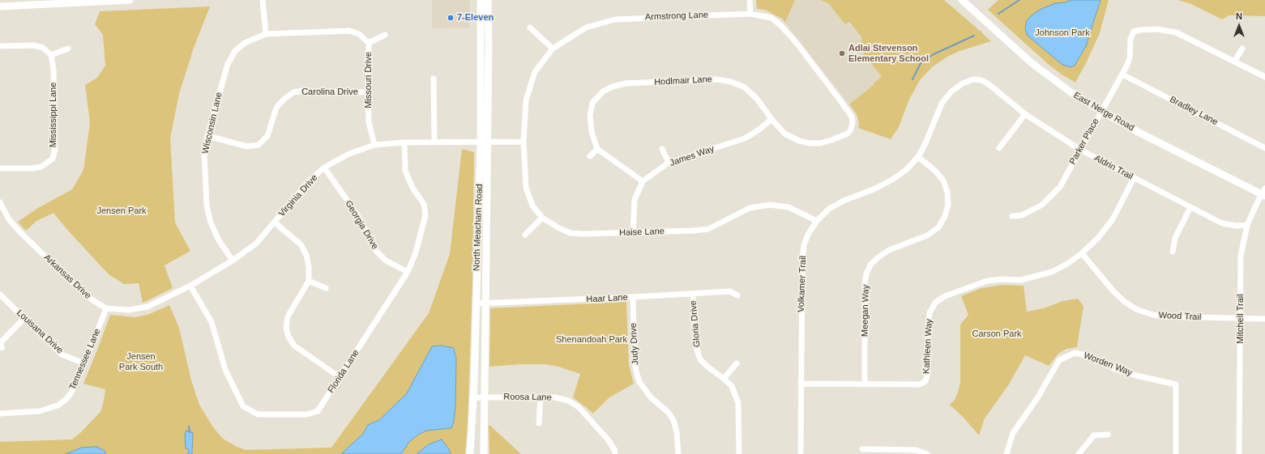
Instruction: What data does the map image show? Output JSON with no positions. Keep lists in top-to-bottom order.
{
  "streets": {
    "main road": ["East Nerge Road", "North Meacham Road"],
    "street": [
      "Armstrong Lane",
      "Missouri Drive",
      "Hodlmair Lane",
      "Carolina Drive",
      "Bradley Lane",
      "Mississippi Lane",
      "Wisconsin Lane",
      "Parker Place",
      "James Way",
      "Aldrin Trail",
      "Virginia Drive",
      "Georgia Drive",
      "Haise Lane",
      "Arkansas Drive",
      "Volkamer Trail",
      "Haar Lane",
      "Meegan Way",
      "Wood Trail",
      "Mitchell Trail",
      "Gloria Drive",
      "Louisana Drive",
      "Judy Drive",
      "Kathleen Way",
      "Tennessee Lane",
      "Worden Way",
      "Florida Lane",
      "Roosa Lane"
    ]
  },
  "crossings": [
    ["Armstrong Lane", "Hodlmair Lane"],
    ["Armstrong Lane", "Virginia Drive"],
    ["Armstrong Lane", "Haise Lane"],
    ["Missouri Drive", "Carolina Drive"],
    ["Missouri Drive", "Wisconsin Lane"],
    ["Missouri Drive", "Virginia Drive"],
    ["Hodlmair Lane", "James Way"],
    ["Carolina Drive", "Wisconsin Lane"],
    ["Bradley Lane", "Parker Place"],
    ["East Nerge Road", "Parker Place"],
    ["East Nerge Road", "Mitchell Trail"],
    ["Wisconsin Lane", "Virginia Drive"],
    ["Parker Place", "Aldrin Trail"],
    ["Aldrin Trail", "Volkamer Trail"],
    ["Aldrin Trail", "Mitchell Trail"],
    ["Aldrin Trail", "Kathleen Way"],
    ["Virginia Drive", "Georgia Drive"],
    ["Virginia Drive", "North Meacham Road"],
    ["Virginia Drive", "Haise Lane"],
    ["Virginia Drive", "Arkansas Drive"],
    ["Virginia Drive", "Florida Lane"],
    ["Georgia Drive", "Florida Lane"],
    ["North Meacham Road", "Haar Lane"],
    ["North Meacham Road", "Roosa Lane"],
    ["Haise Lane", "Volkamer Trail"],
    ["Arkansas Drive", "Tennessee Lane"],
    ["Arkansas Drive", "Florida Lane"],
    ["Volkamer Trail", "Meegan Way"],
    ["Volkamer Trail", "Kathleen Way"],
    ["Haar Lane", "Gloria Drive"],
    ["Haar Lane", "Judy Drive"],
    ["Meegan Way", "Kathleen Way"],
    ["Wood Trail", "Mitchell Trail"],
    ["Wood Trail", "Kathleen Way"],
    ["Louisana Drive", "Tennessee Lane"]
  ],
  "parks": [
    "Johnson Park",
    "Jensen Park",
    "Carson Park",
    "Shenandoah Park",
    "Jensen Park South"
  ],
  "places": ["7-Eleven", "Adlai Stevenson Elementary School"],
  "north": "top"
}
